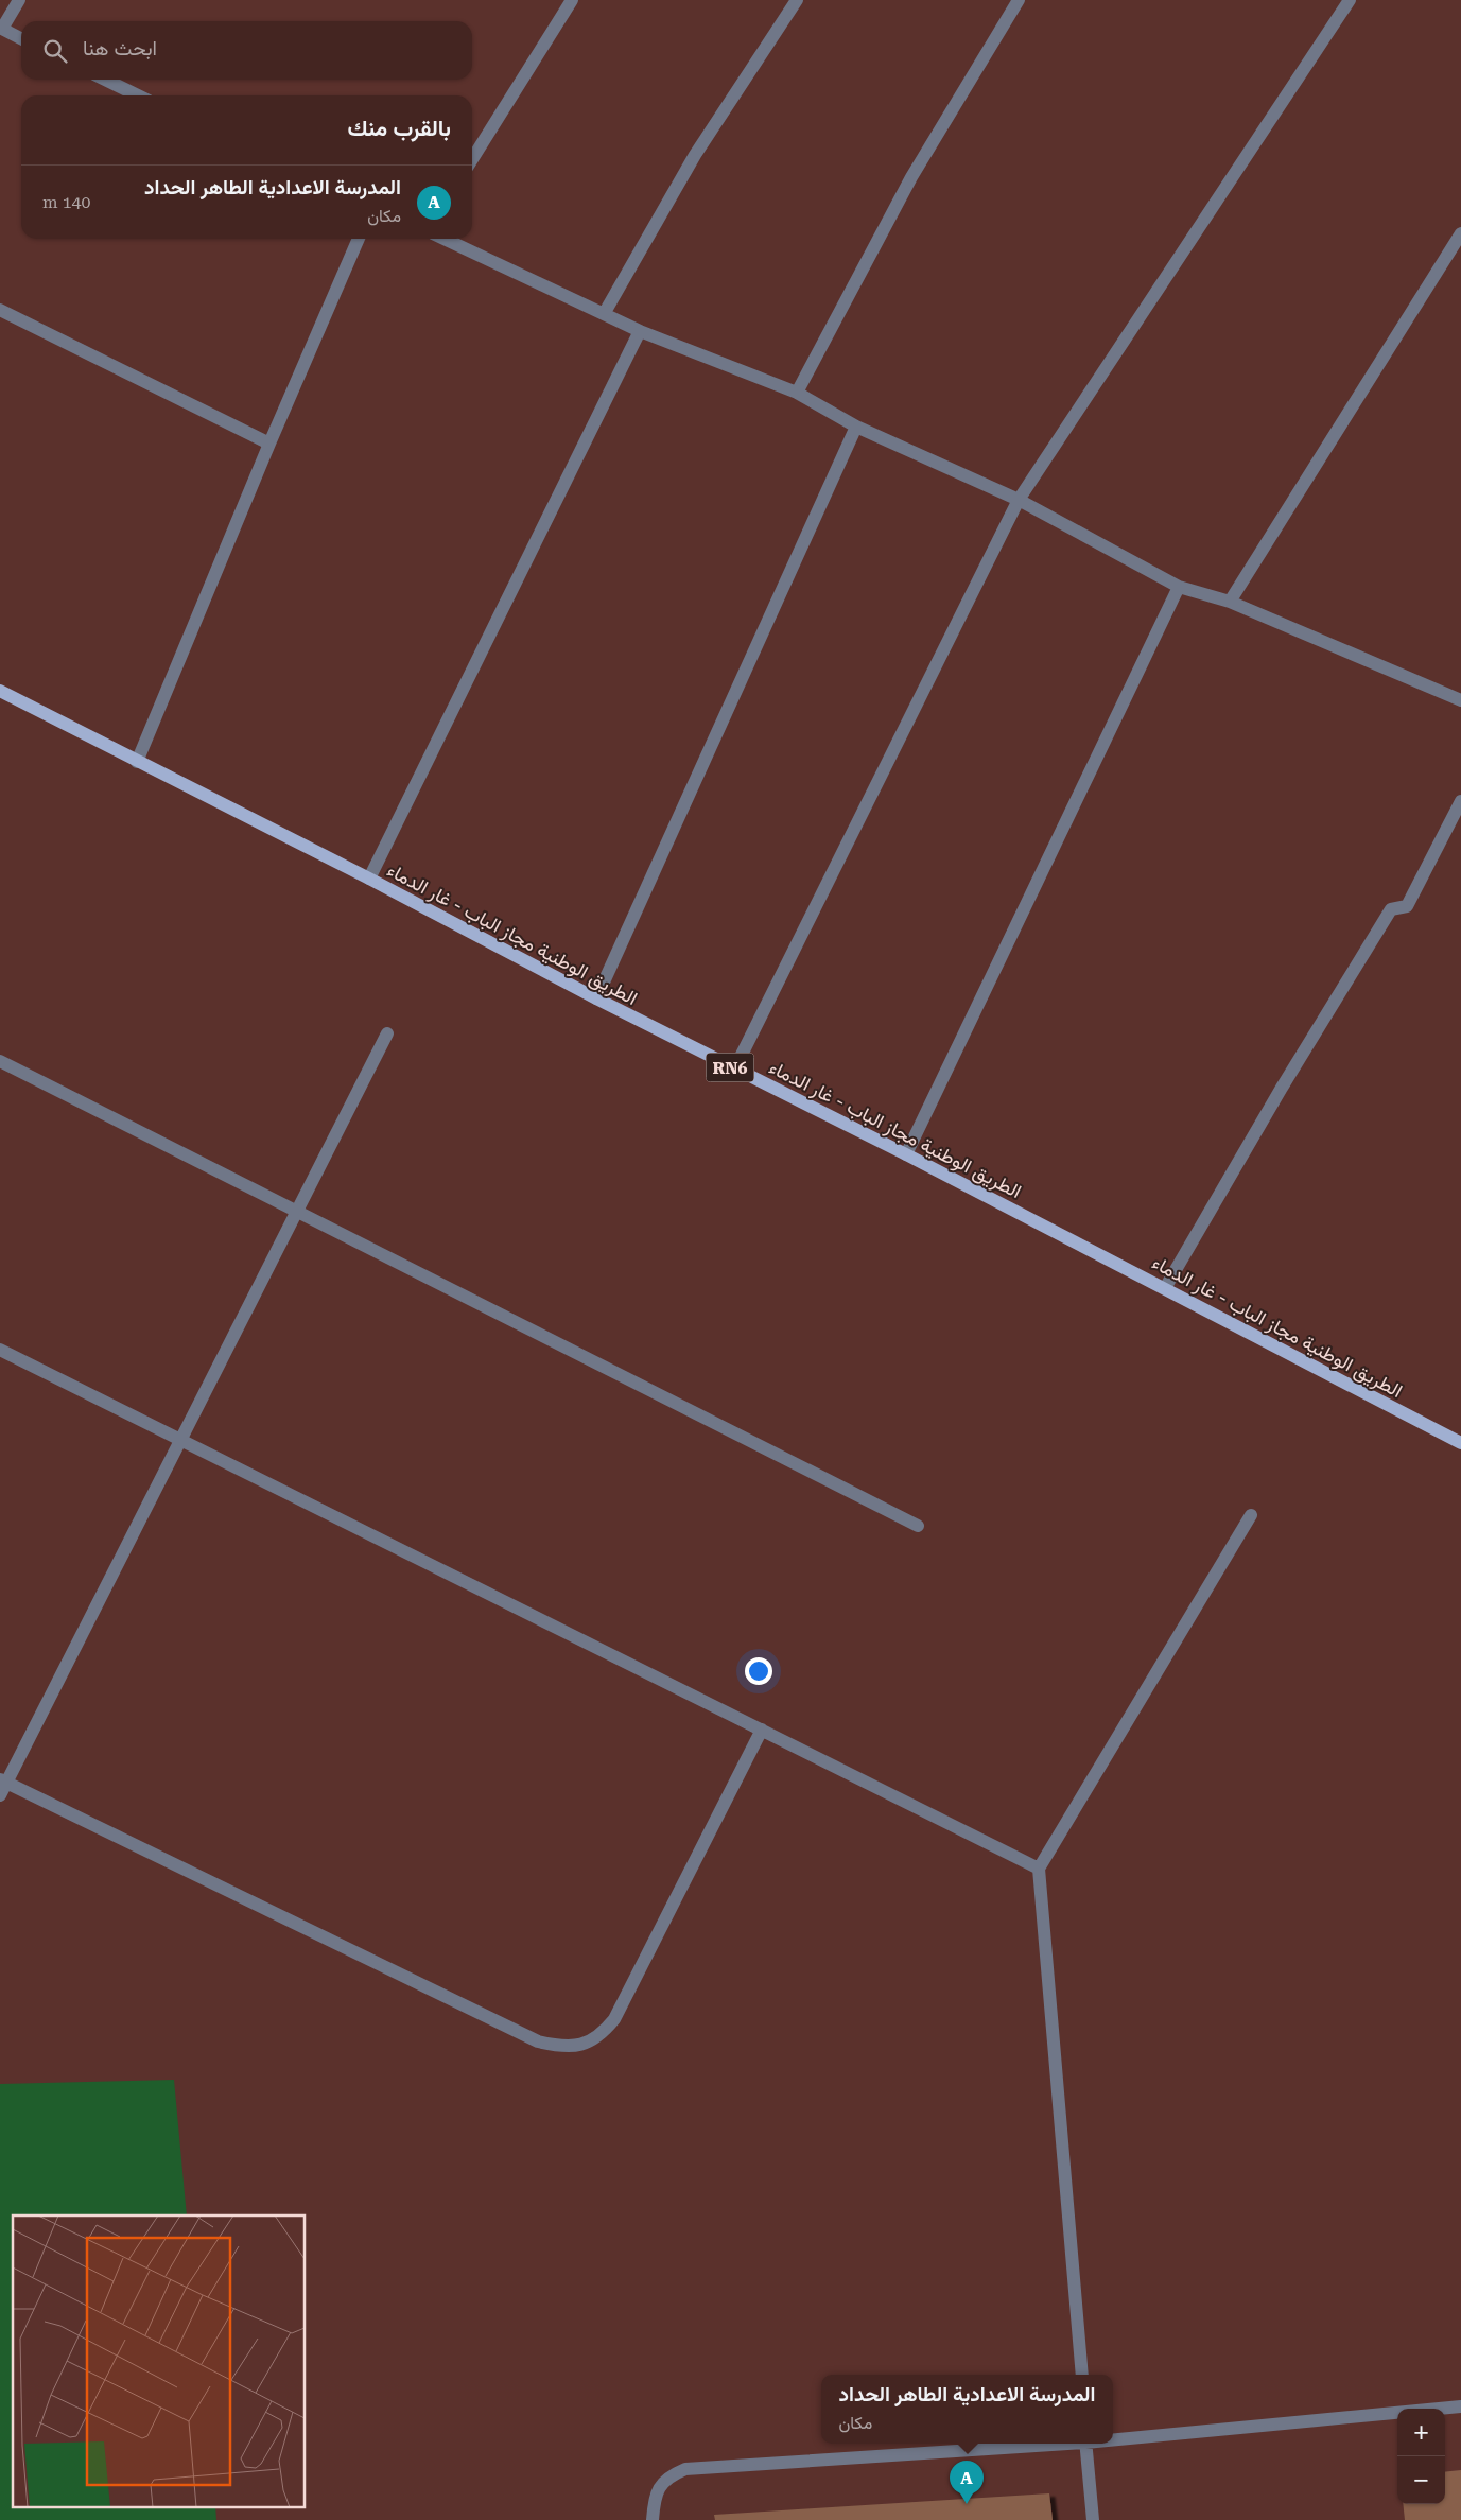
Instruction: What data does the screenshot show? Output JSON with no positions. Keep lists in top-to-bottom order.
{
  "streets": {
    "main road": ["الطريق الوطنية مجاز الباب - غار الدماء", "RN6"]
  },
  "page": {
    "search": "ابحث هنا",
    "heading": "بالقرب منك",
    "list": [
      {
        "mark": "A",
        "name": "المدرسة الاعدادية الطاهر الحداد",
        "note": "مكان",
        "value": "140 m"
      }
    ],
    "popup": ["المدرسة الاعدادية الطاهر الحداد", "مكان"],
    "map_buttons": ["+", "−"],
    "pins": "A"
  }
}
